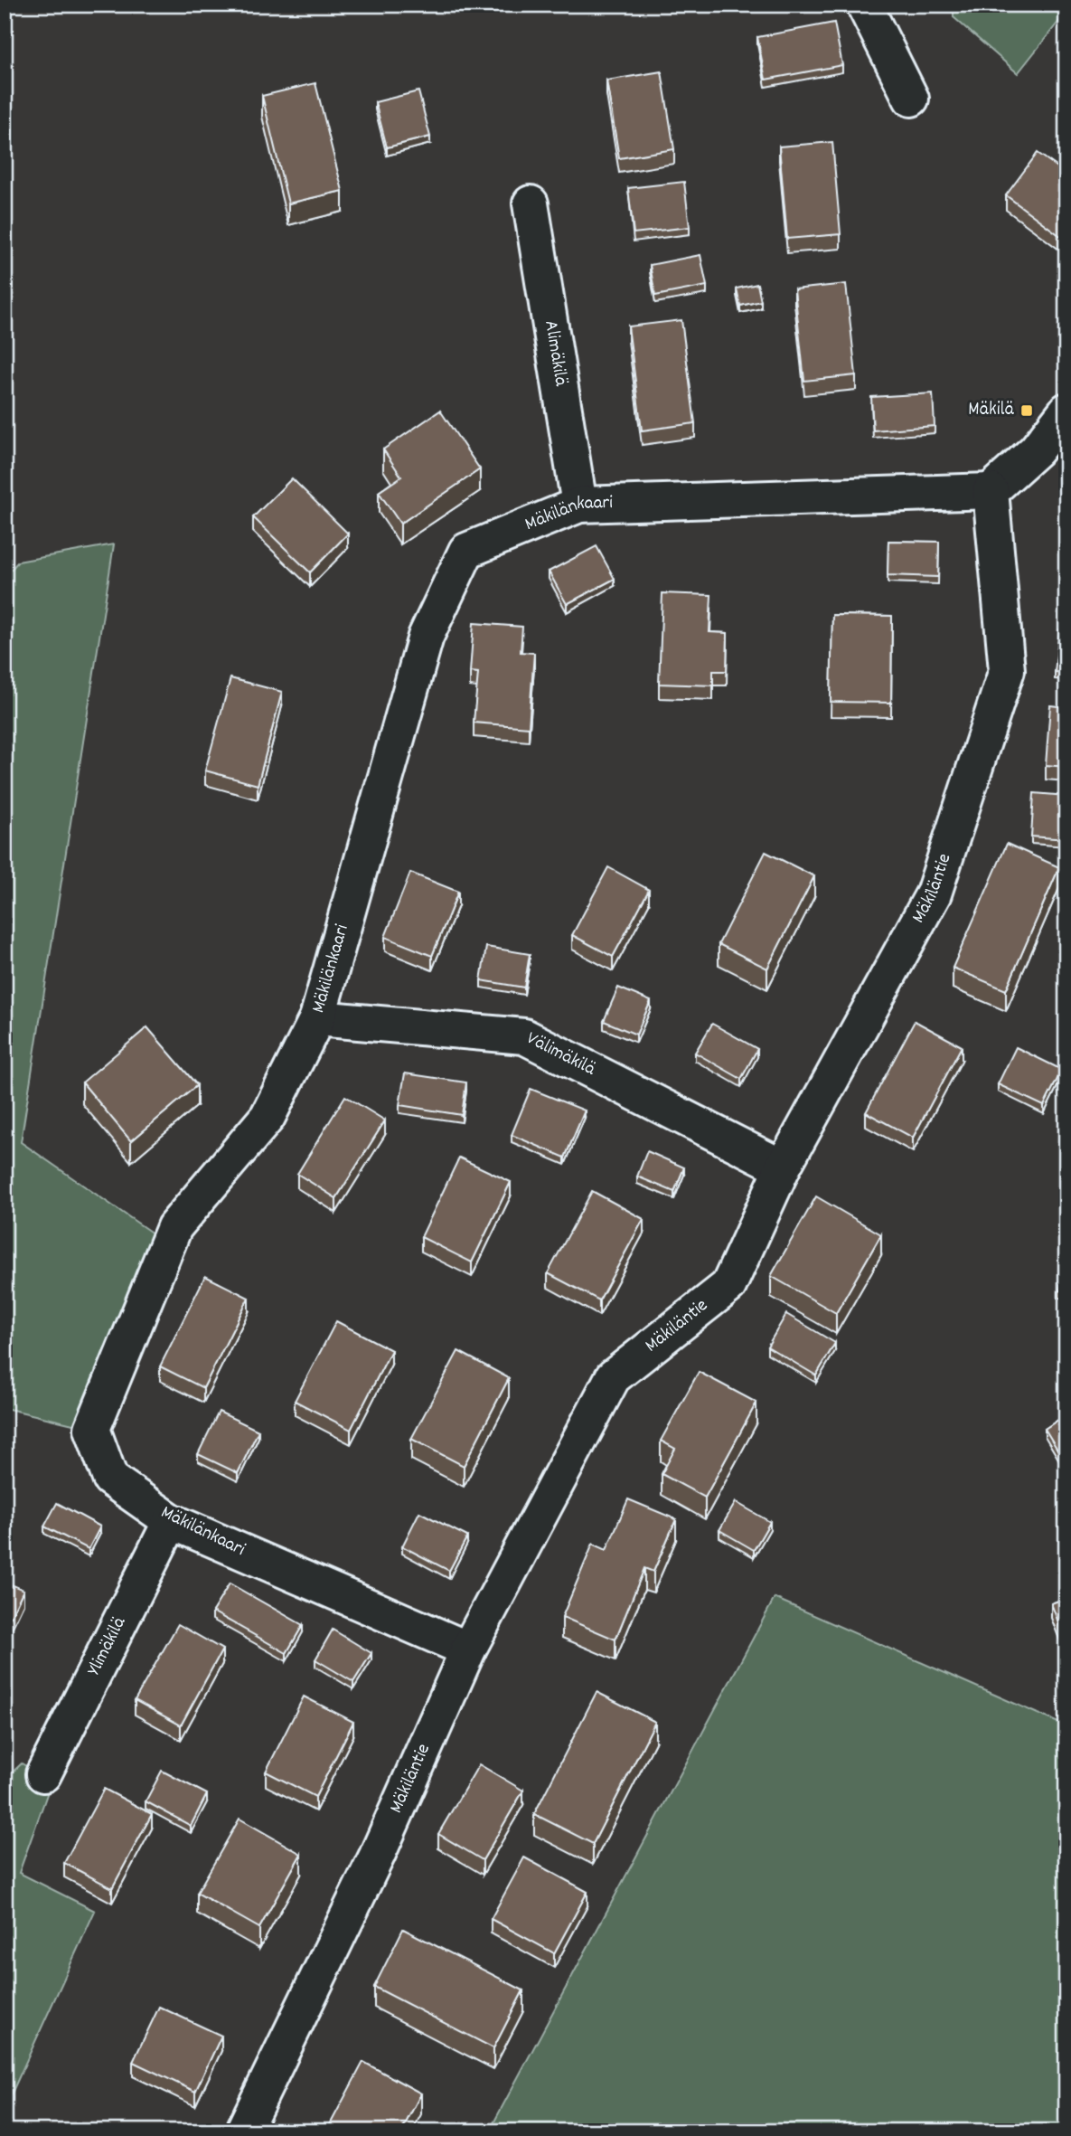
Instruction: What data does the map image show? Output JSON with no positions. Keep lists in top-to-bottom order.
{
  "streets": {
    "street": [
      "Alimäkilä",
      "Mäkilänkaari",
      "Mäkiläntie",
      "Välimäkilä",
      "Ylimäkilä"
    ]
  },
  "crossings": [
    ["Alimäkilä", "Mäkilänkaari"],
    ["Mäkilänkaari", "Mäkiläntie"],
    ["Mäkilänkaari", "Välimäkilä"],
    ["Mäkilänkaari", "Ylimäkilä"],
    ["Mäkiläntie", "Välimäkilä"]
  ],
  "places": {
    "transit": ["Mäkilä"]
  }
}
